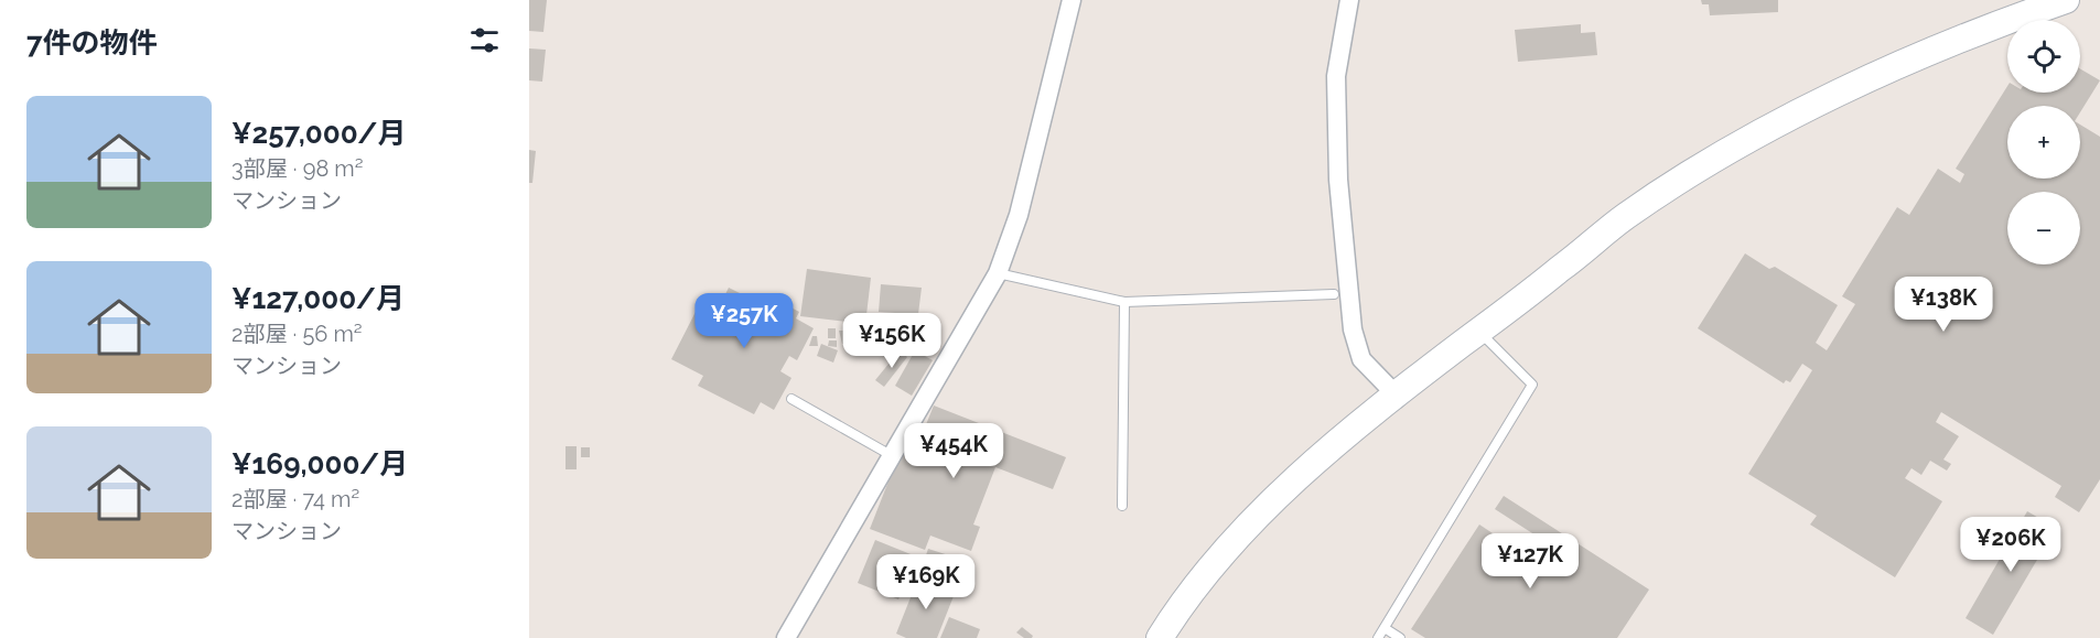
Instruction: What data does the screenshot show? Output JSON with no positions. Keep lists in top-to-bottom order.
{
  "page": {
    "heading": "7件の物件",
    "map_buttons": ["+", "−"],
    "list": [
      {
        "name": "¥257,000/月",
        "note": "3部屋 · 98 m² · マンション"
      },
      {
        "name": "¥127,000/月",
        "note": "2部屋 · 56 m² · マンション"
      },
      {
        "name": "¥169,000/月",
        "note": "2部屋 · 74 m² · マンション"
      }
    ],
    "price": [
      "¥138K",
      "¥257K",
      "¥156K",
      "¥454K",
      "¥206K",
      "¥127K",
      "¥169K"
    ]
  }
}
